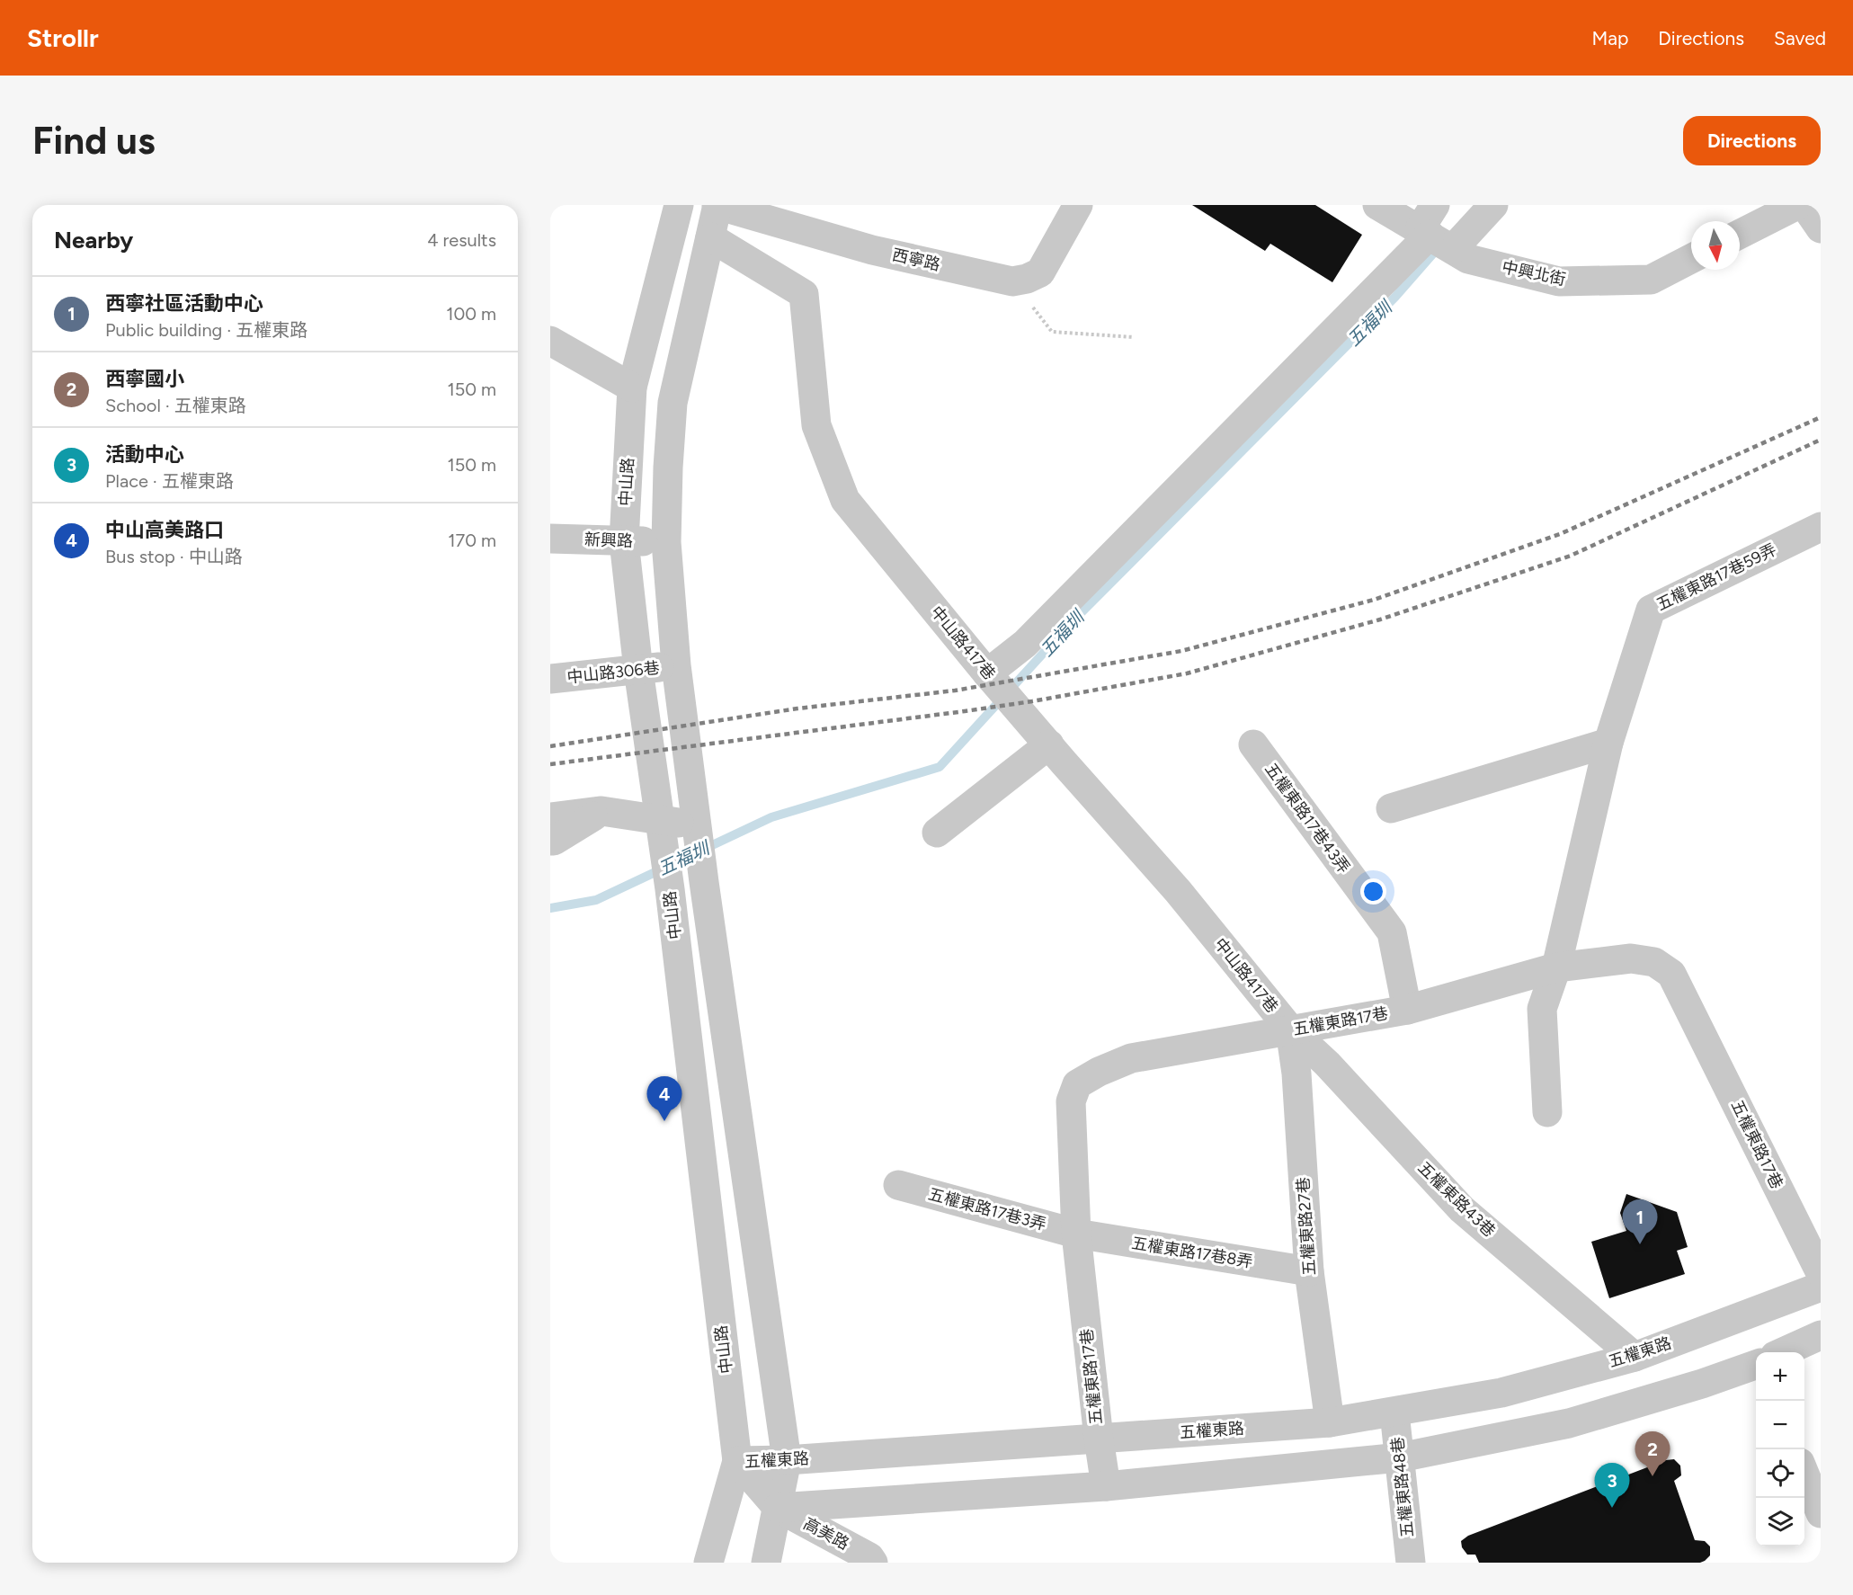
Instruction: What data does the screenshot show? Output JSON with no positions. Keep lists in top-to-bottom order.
{
  "streets": {
    "street": [
      "西寧路",
      "中興北街",
      "中山路",
      "新興路",
      "五權東路17巷59弄",
      "中山路417巷",
      "中山路306巷",
      "五權東路17巷43弄",
      "五權東路17巷",
      "五權東路43巷",
      "五權東路17巷3弄",
      "五權東路27巷",
      "五權東路17巷8弄",
      "五權東路",
      "五權東路48巷",
      "高美路"
    ]
  },
  "crossings": [
    ["中山路", "新興路"],
    ["中山路", "中山路306巷"],
    ["中山路", "五權東路"],
    ["五權東路17巷59弄", "五權東路17巷"],
    ["中山路417巷", "五權東路17巷"],
    ["中山路417巷", "五權東路43巷"],
    ["中山路417巷", "五權東路27巷"],
    ["五權東路17巷43弄", "五權東路17巷"],
    ["五權東路17巷", "五權東路43巷"],
    ["五權東路17巷", "五權東路17巷3弄"],
    ["五權東路17巷", "五權東路27巷"],
    ["五權東路17巷", "五權東路17巷8弄"],
    ["五權東路17巷", "五權東路"],
    ["五權東路43巷", "五權東路27巷"],
    ["五權東路43巷", "五權東路"],
    ["五權東路17巷3弄", "五權東路17巷8弄"],
    ["五權東路27巷", "五權東路17巷8弄"],
    ["五權東路27巷", "五權東路"],
    ["五權東路", "五權東路48巷"],
    ["五權東路", "高美路"]
  ],
  "water": ["五福圳"],
  "north": "bottom",
  "page": {
    "header": "Strollr",
    "nav": ["Map", "Directions", "Saved"],
    "buttons": "Directions",
    "title": "Find us",
    "heading": ["Nearby", "4 results"],
    "list": [
      {
        "mark": "1",
        "name": "西寧社區活動中心",
        "note": "Public building · 五權東路",
        "value": "100 m"
      },
      {
        "mark": "2",
        "name": "西寧國小",
        "note": "School · 五權東路",
        "value": "150 m"
      },
      {
        "mark": "3",
        "name": "活動中心",
        "note": "Place · 五權東路",
        "value": "150 m"
      },
      {
        "mark": "4",
        "name": "中山高美路口",
        "note": "Bus stop · 中山路",
        "value": "170 m"
      }
    ],
    "pins": [
      "4",
      "1",
      "2",
      "3"
    ],
    "map_buttons": ["+", "−"]
  }
}
